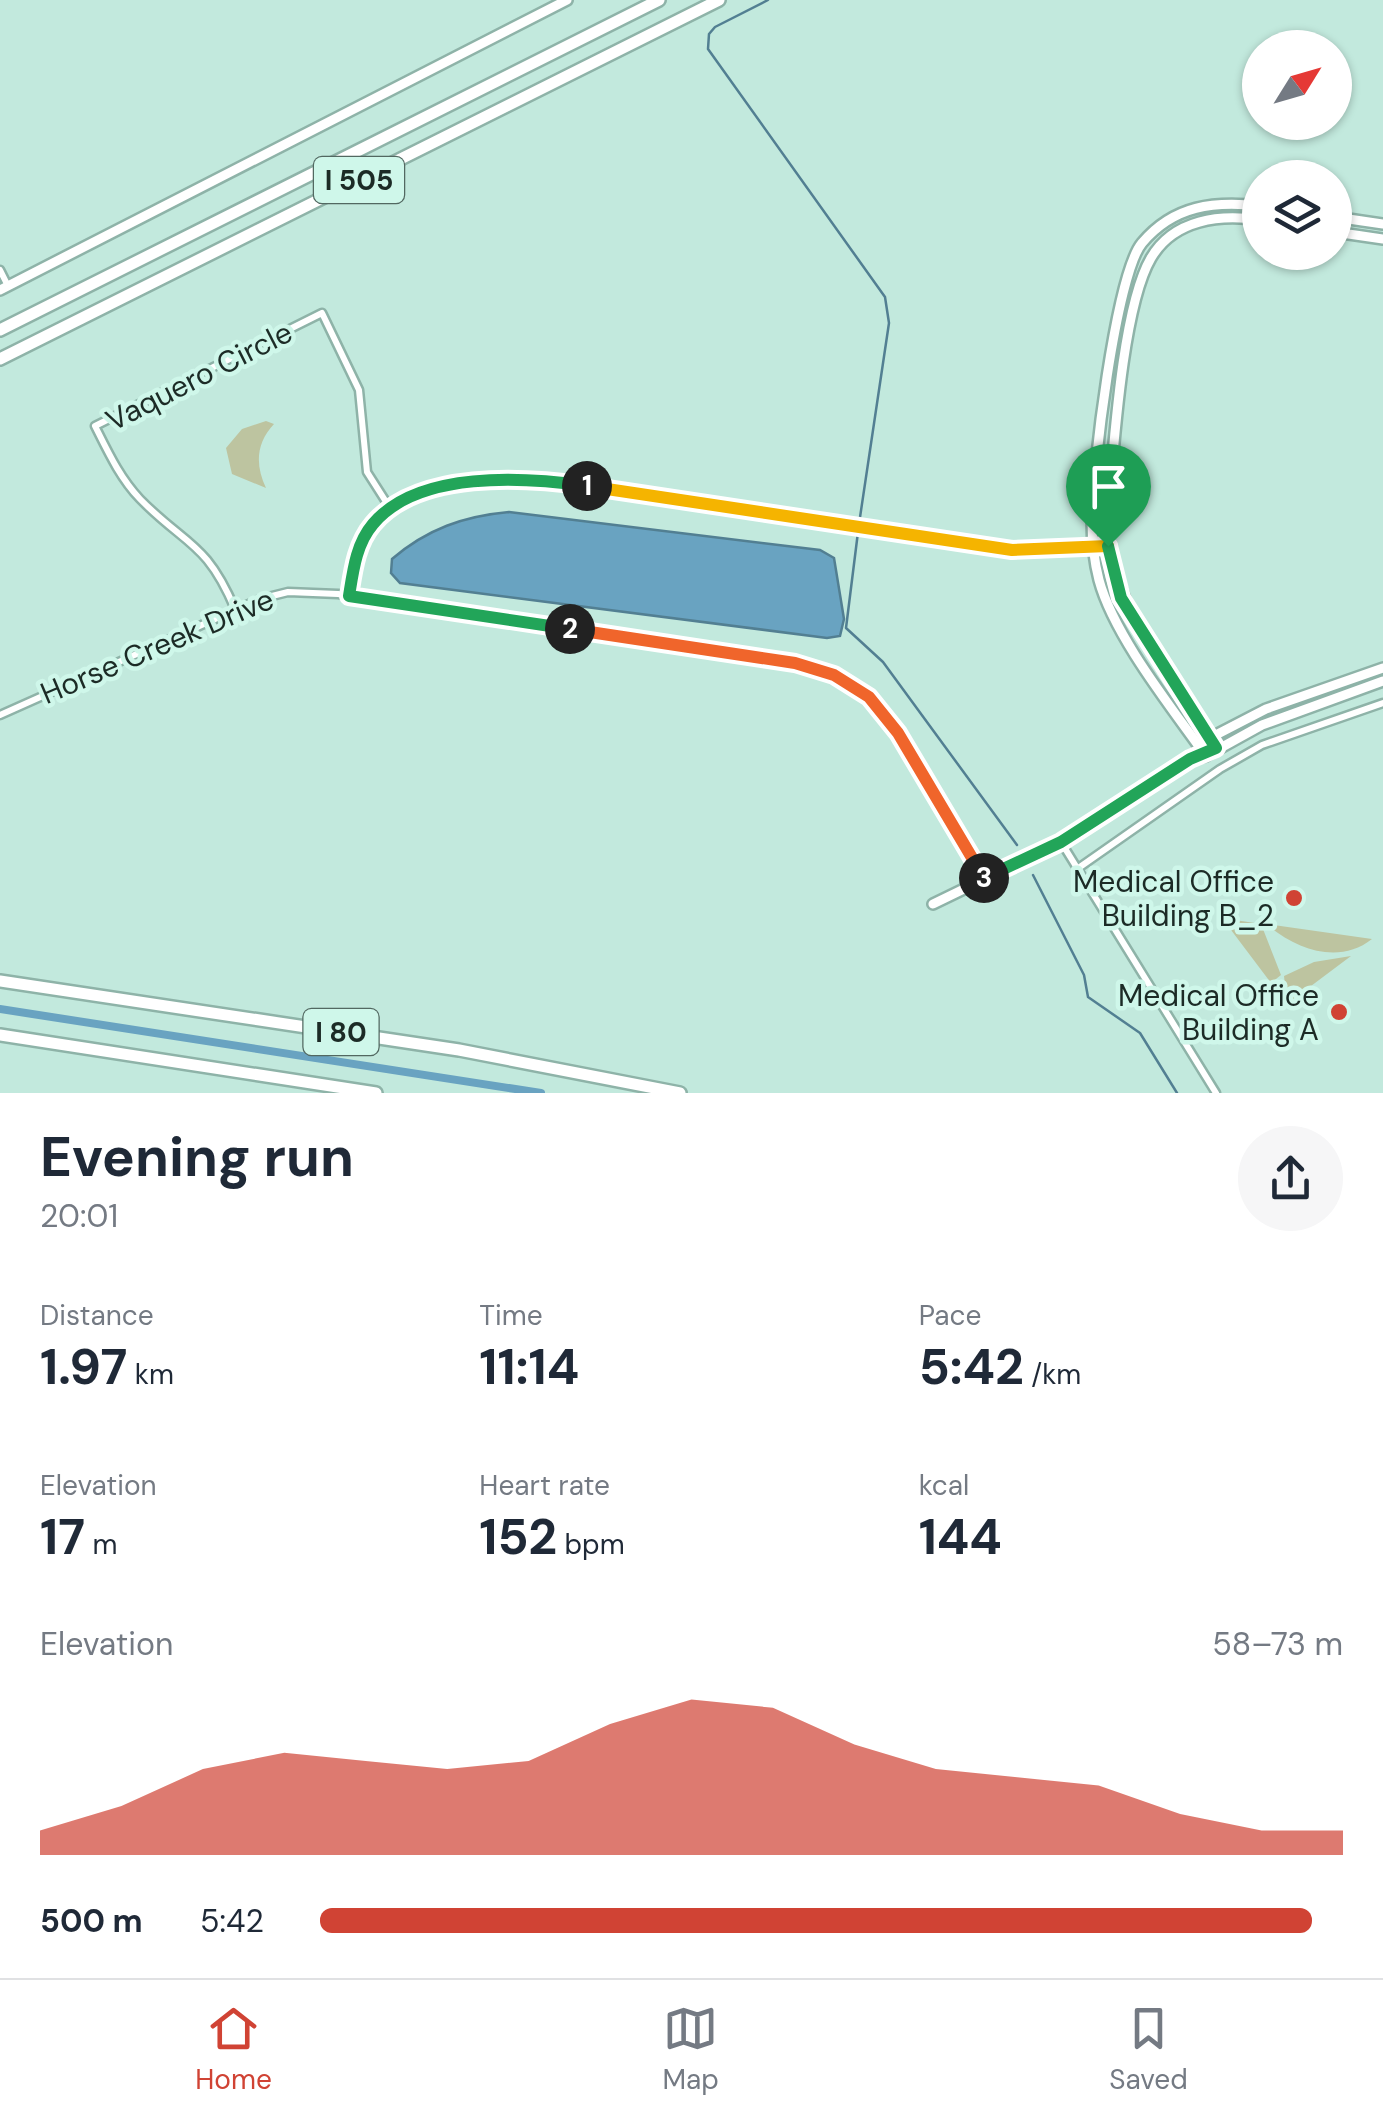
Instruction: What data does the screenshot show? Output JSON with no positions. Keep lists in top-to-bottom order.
{
  "streets": {
    "highway": ["I 505", "I 80"],
    "street": ["Vaquero Circle", "Horse Creek Drive"]
  },
  "crossings": [
    ["Vaquero Circle", "Horse Creek Drive"]
  ],
  "places": ["Medical Office Building B_2", "Medical Office Building A"],
  "north": "top right",
  "page": {
    "pins": ["1", "2", "3"],
    "heading": ["Evening run", "20:01"],
    "stats": [
      ["Distance", "1.97 km"],
      ["Time", "11:14"],
      ["Pace", "5:42 /km"],
      ["Elevation", "17 m"],
      ["Heart rate", "152 bpm"],
      ["kcal", "144"]
    ],
    "chart": ["Elevation", "58–73 m"],
    "list": [
      {
        "name": "500 m",
        "note": "5:42"
      }
    ],
    "tabs": ["Home", "Map", "Saved"]
  }
}
